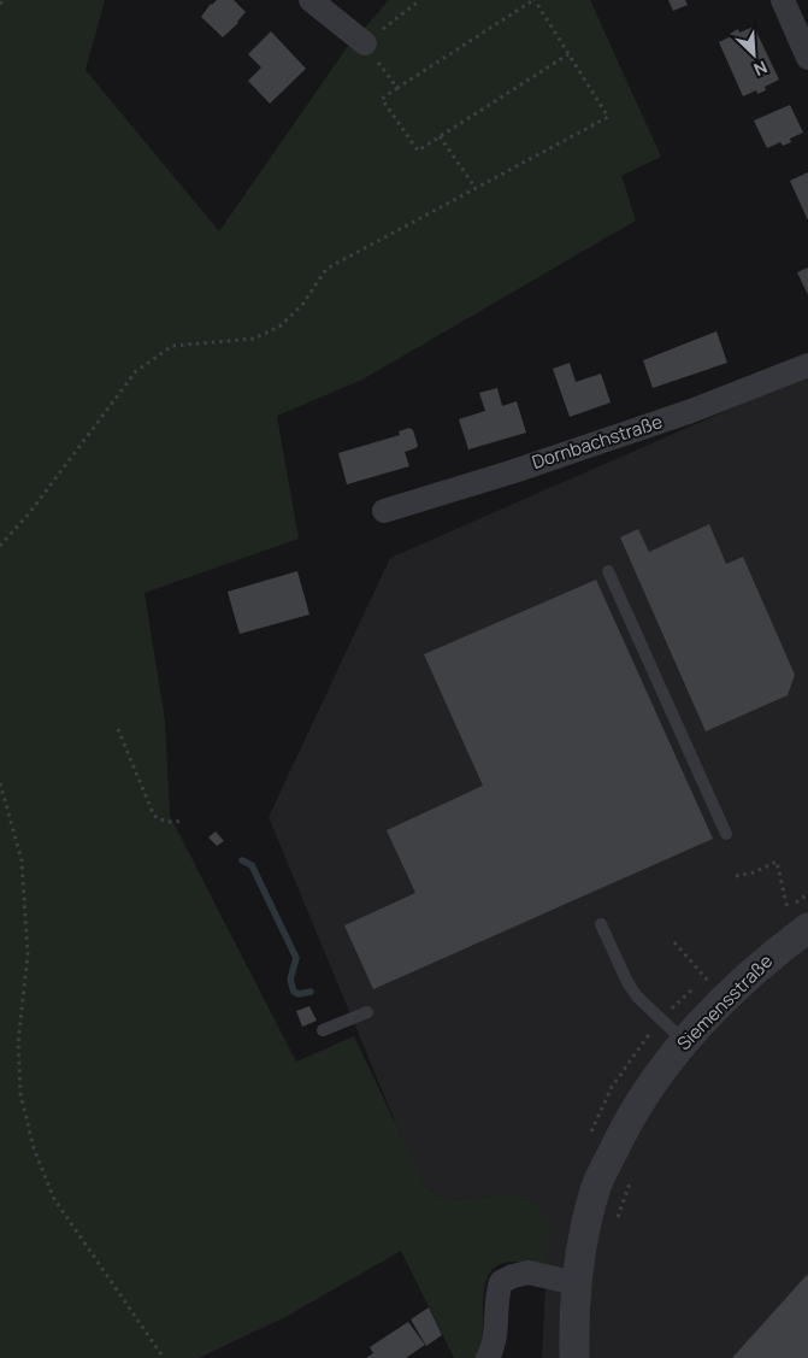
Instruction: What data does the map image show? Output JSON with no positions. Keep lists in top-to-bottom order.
{
  "streets": {
    "street": ["Dornbachstraße", "Siemensstraße"]
  },
  "north": "bottom right"
}
